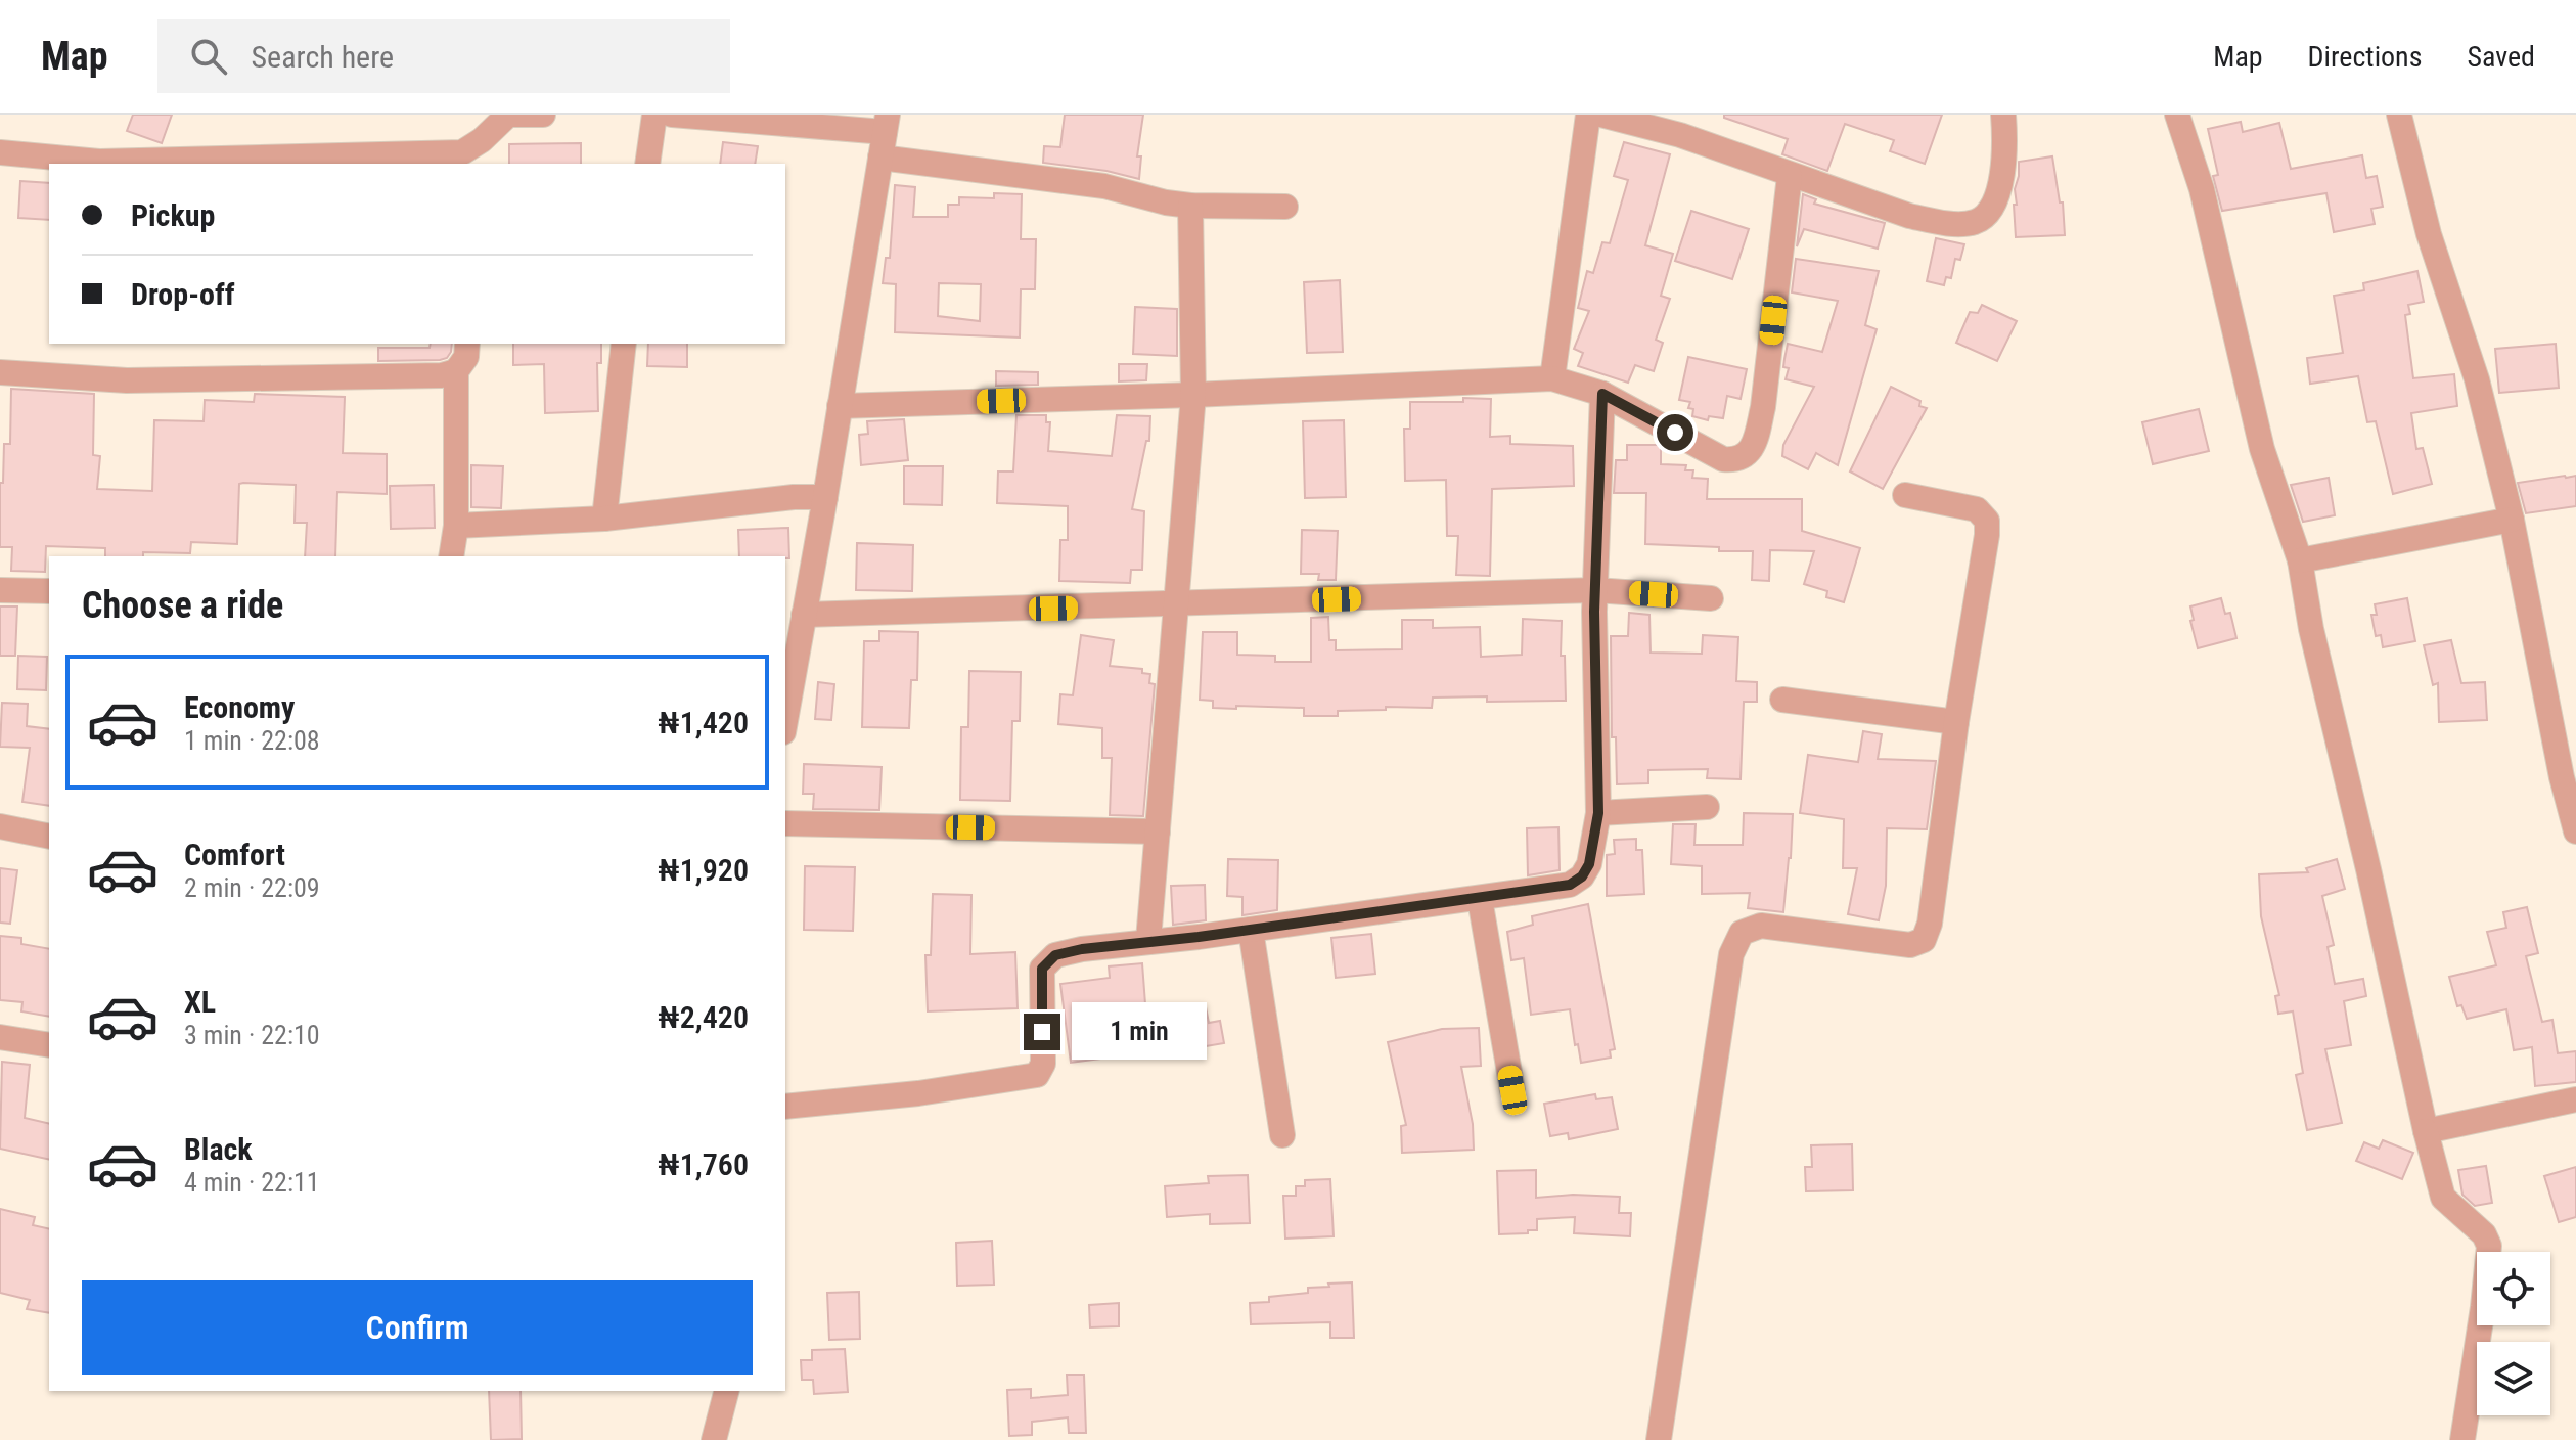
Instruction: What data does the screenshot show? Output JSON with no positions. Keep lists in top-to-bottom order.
{
  "page": {
    "header": "Map",
    "search": "Search here",
    "nav": ["Map", "Directions", "Saved"],
    "banner": ["Pickup", "Drop-off"],
    "heading": "Choose a ride",
    "list": [
      {
        "name": "Economy",
        "note": "1 min · 22:08",
        "value": "₦1,420"
      },
      {
        "name": "Comfort",
        "note": "2 min · 22:09",
        "value": "₦1,920"
      },
      {
        "name": "XL",
        "note": "3 min · 22:10",
        "value": "₦2,420"
      },
      {
        "name": "Black",
        "note": "4 min · 22:11",
        "value": "₦1,760"
      }
    ],
    "bubble": "1 min",
    "buttons": "Confirm"
  }
}
